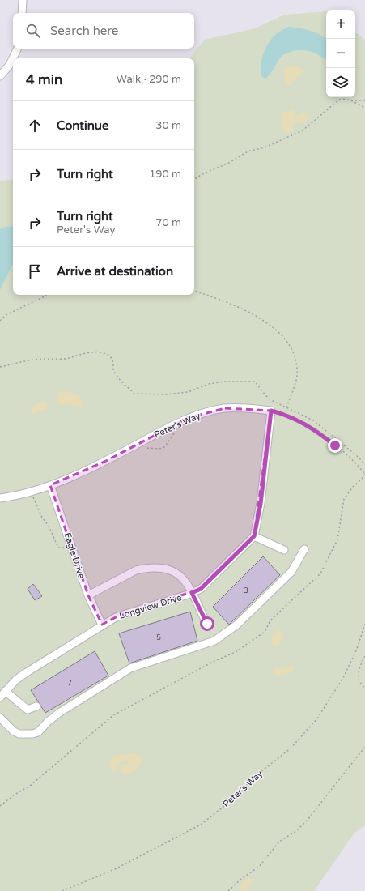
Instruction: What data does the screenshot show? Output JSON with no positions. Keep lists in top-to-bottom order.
{
  "streets": {
    "street": ["Peter's Way", "Eagle Drive", "Longview Drive"]
  },
  "crossings": [
    ["Peter's Way", "Eagle Drive"],
    ["Eagle Drive", "Longview Drive"]
  ],
  "house_numbers": ["3", "5", "7"],
  "page": {
    "map_buttons": ["+", "−"],
    "search": "Search here",
    "heading": ["4 min", "Walk · 290 m"],
    "list": [
      ["Continue", "30 m"],
      ["Turn right", "190 m"],
      ["Turn right", "Peter's Way", "70 m"],
      "Arrive at destination"
    ]
  }
}
